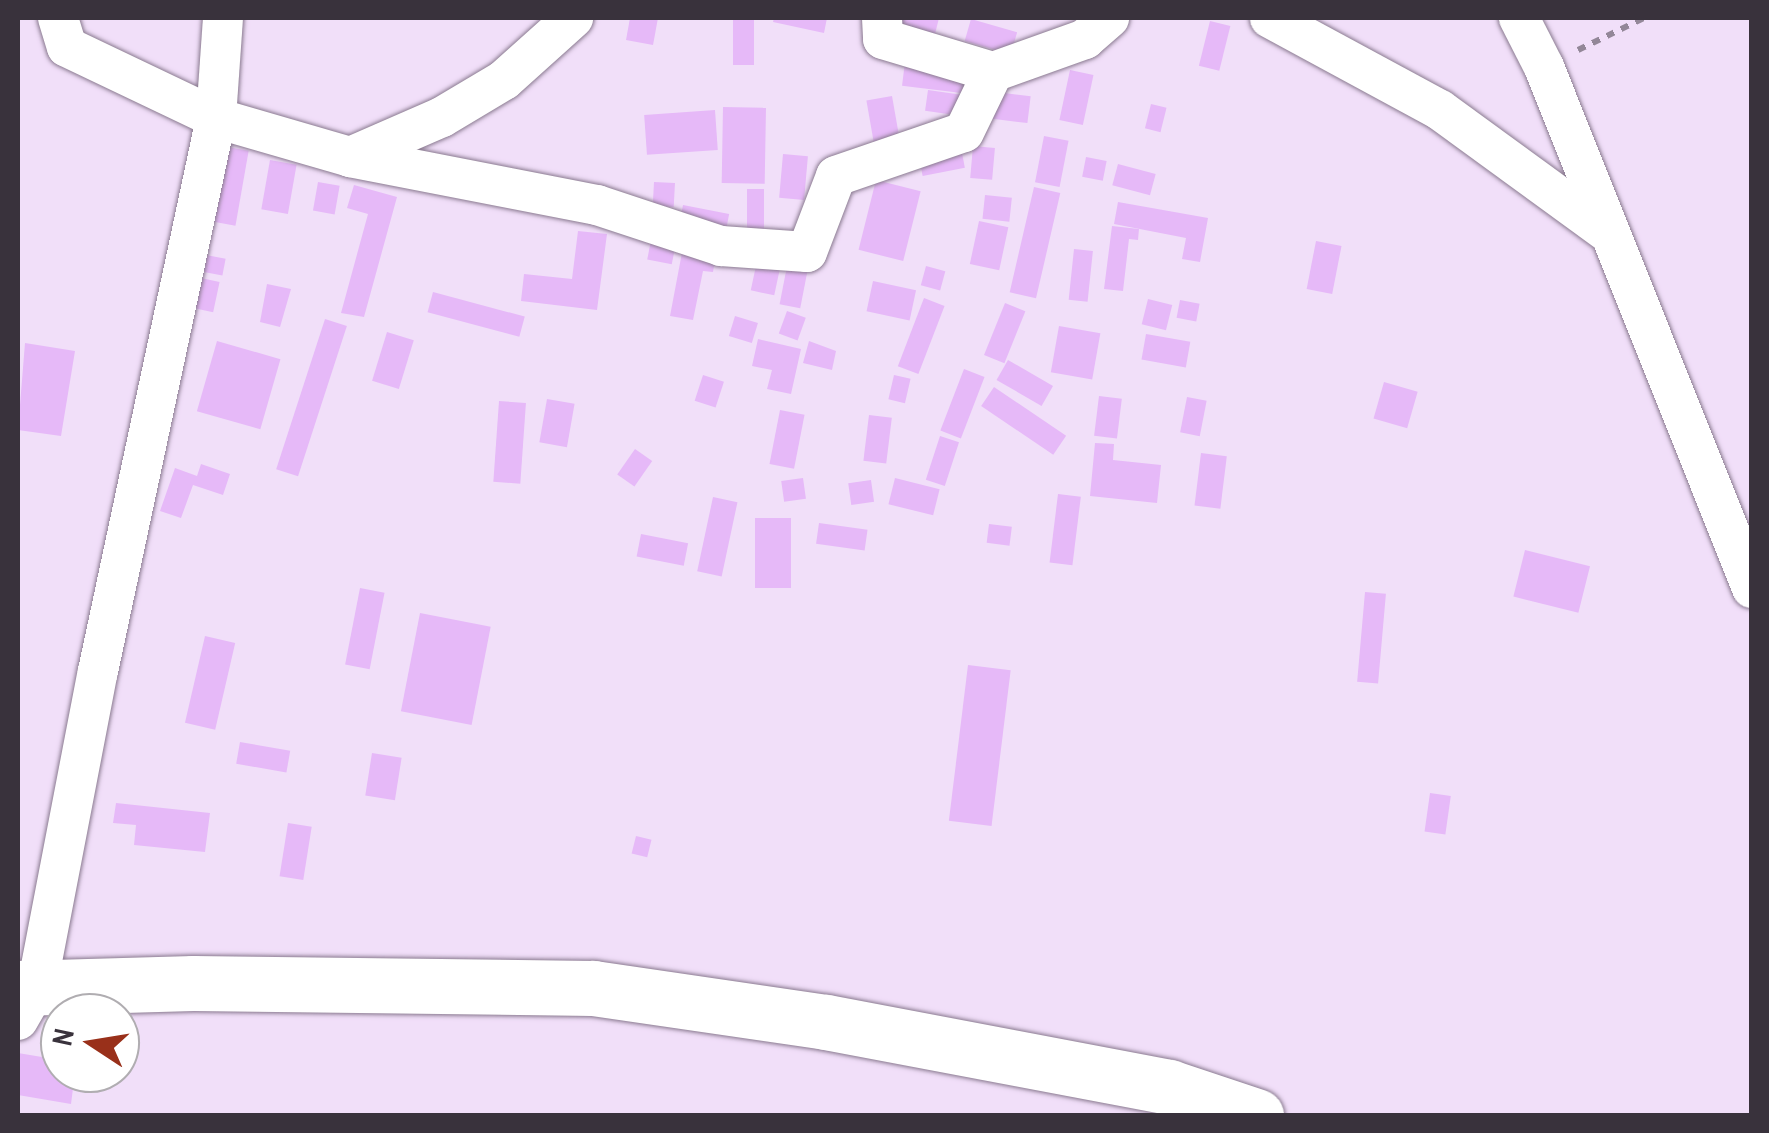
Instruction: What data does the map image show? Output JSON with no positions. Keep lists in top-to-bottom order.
{
  "north": "left"
}
